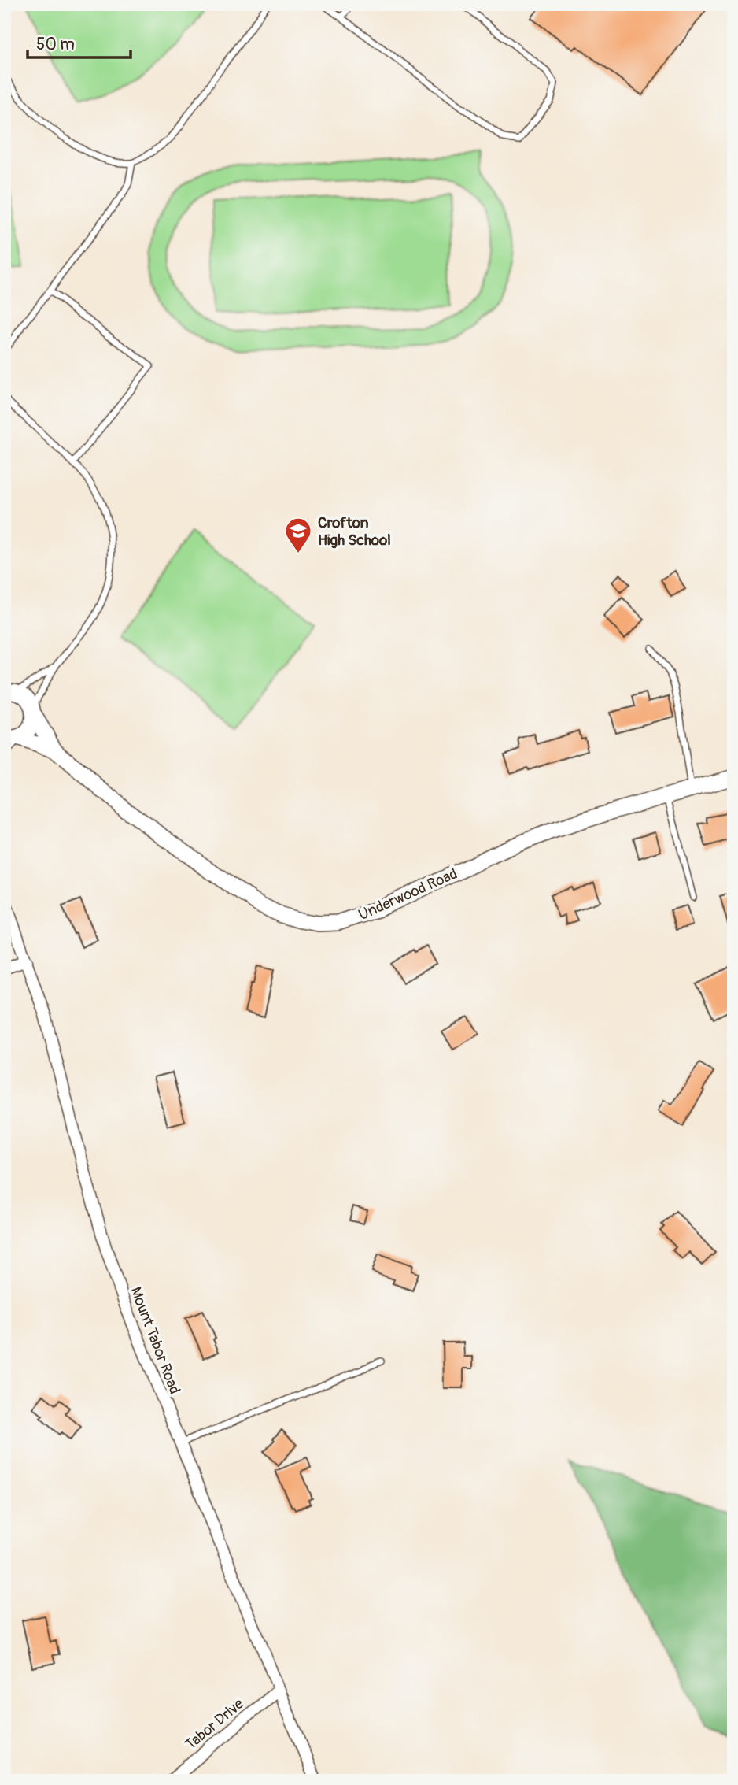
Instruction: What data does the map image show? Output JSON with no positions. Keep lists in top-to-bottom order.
{
  "streets": {
    "street": ["Underwood Road", "Mount Tabor Road", "Tabor Drive"]
  },
  "crossings": [
    ["Mount Tabor Road", "Tabor Drive"]
  ],
  "places": {
    "school or university": ["Crofton High School"]
  },
  "scale_bar": "50 m"
}
